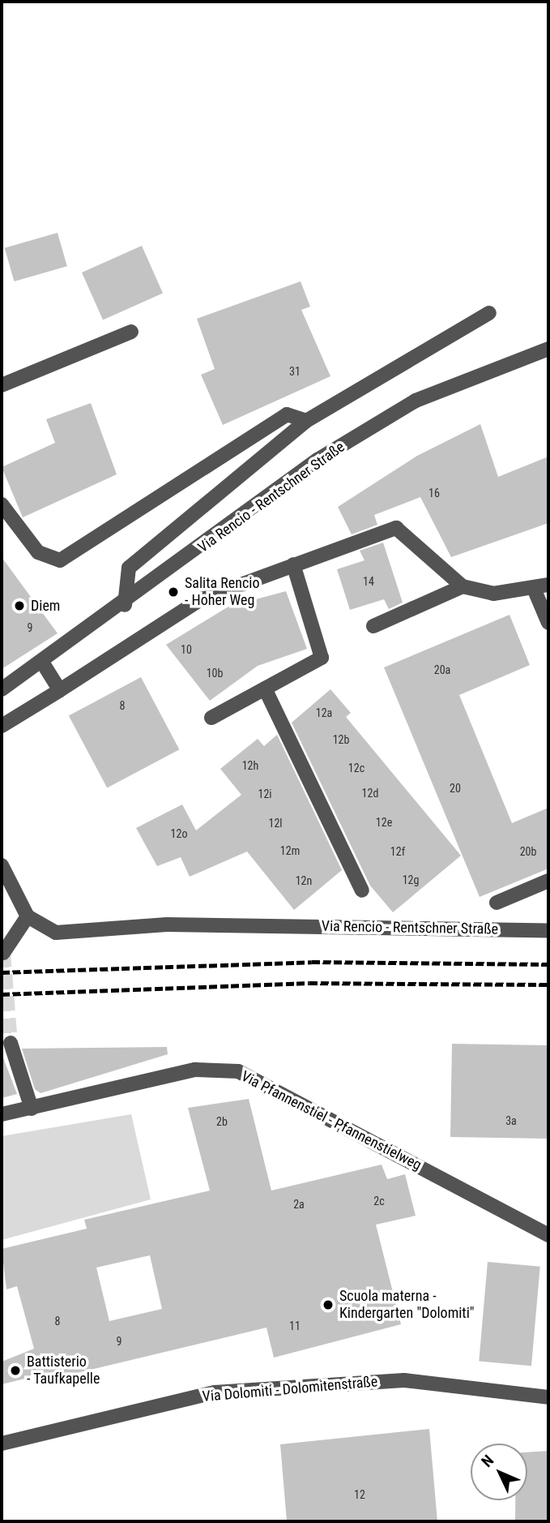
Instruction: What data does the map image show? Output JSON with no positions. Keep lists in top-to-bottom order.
{
  "streets": {
    "street": ["Via Rencio - Rentschner Straße", "Via Pfannenstiel - Pfannenstielweg", "Via Dolomiti - Dolomitenstraße"]
  },
  "places": [
    "Salita Rencio - Hoher Weg",
    "Diem",
    "Scuola materna - Kindergarten \"Dolomiti\"",
    "Battisterio - Taufkapelle"
  ],
  "house_numbers": [
    "31",
    "16",
    "14",
    "9",
    "10",
    "20a",
    "10b",
    "8",
    "12a",
    "12b",
    "12h",
    "12c",
    "20",
    "12d",
    "12i",
    "12e",
    "12l",
    "12o",
    "12m",
    "12f",
    "20b",
    "12g",
    "12n",
    "3a",
    "2b",
    "2c",
    "2a",
    "8",
    "11",
    "9",
    "12"
  ],
  "north": "top left"
}
